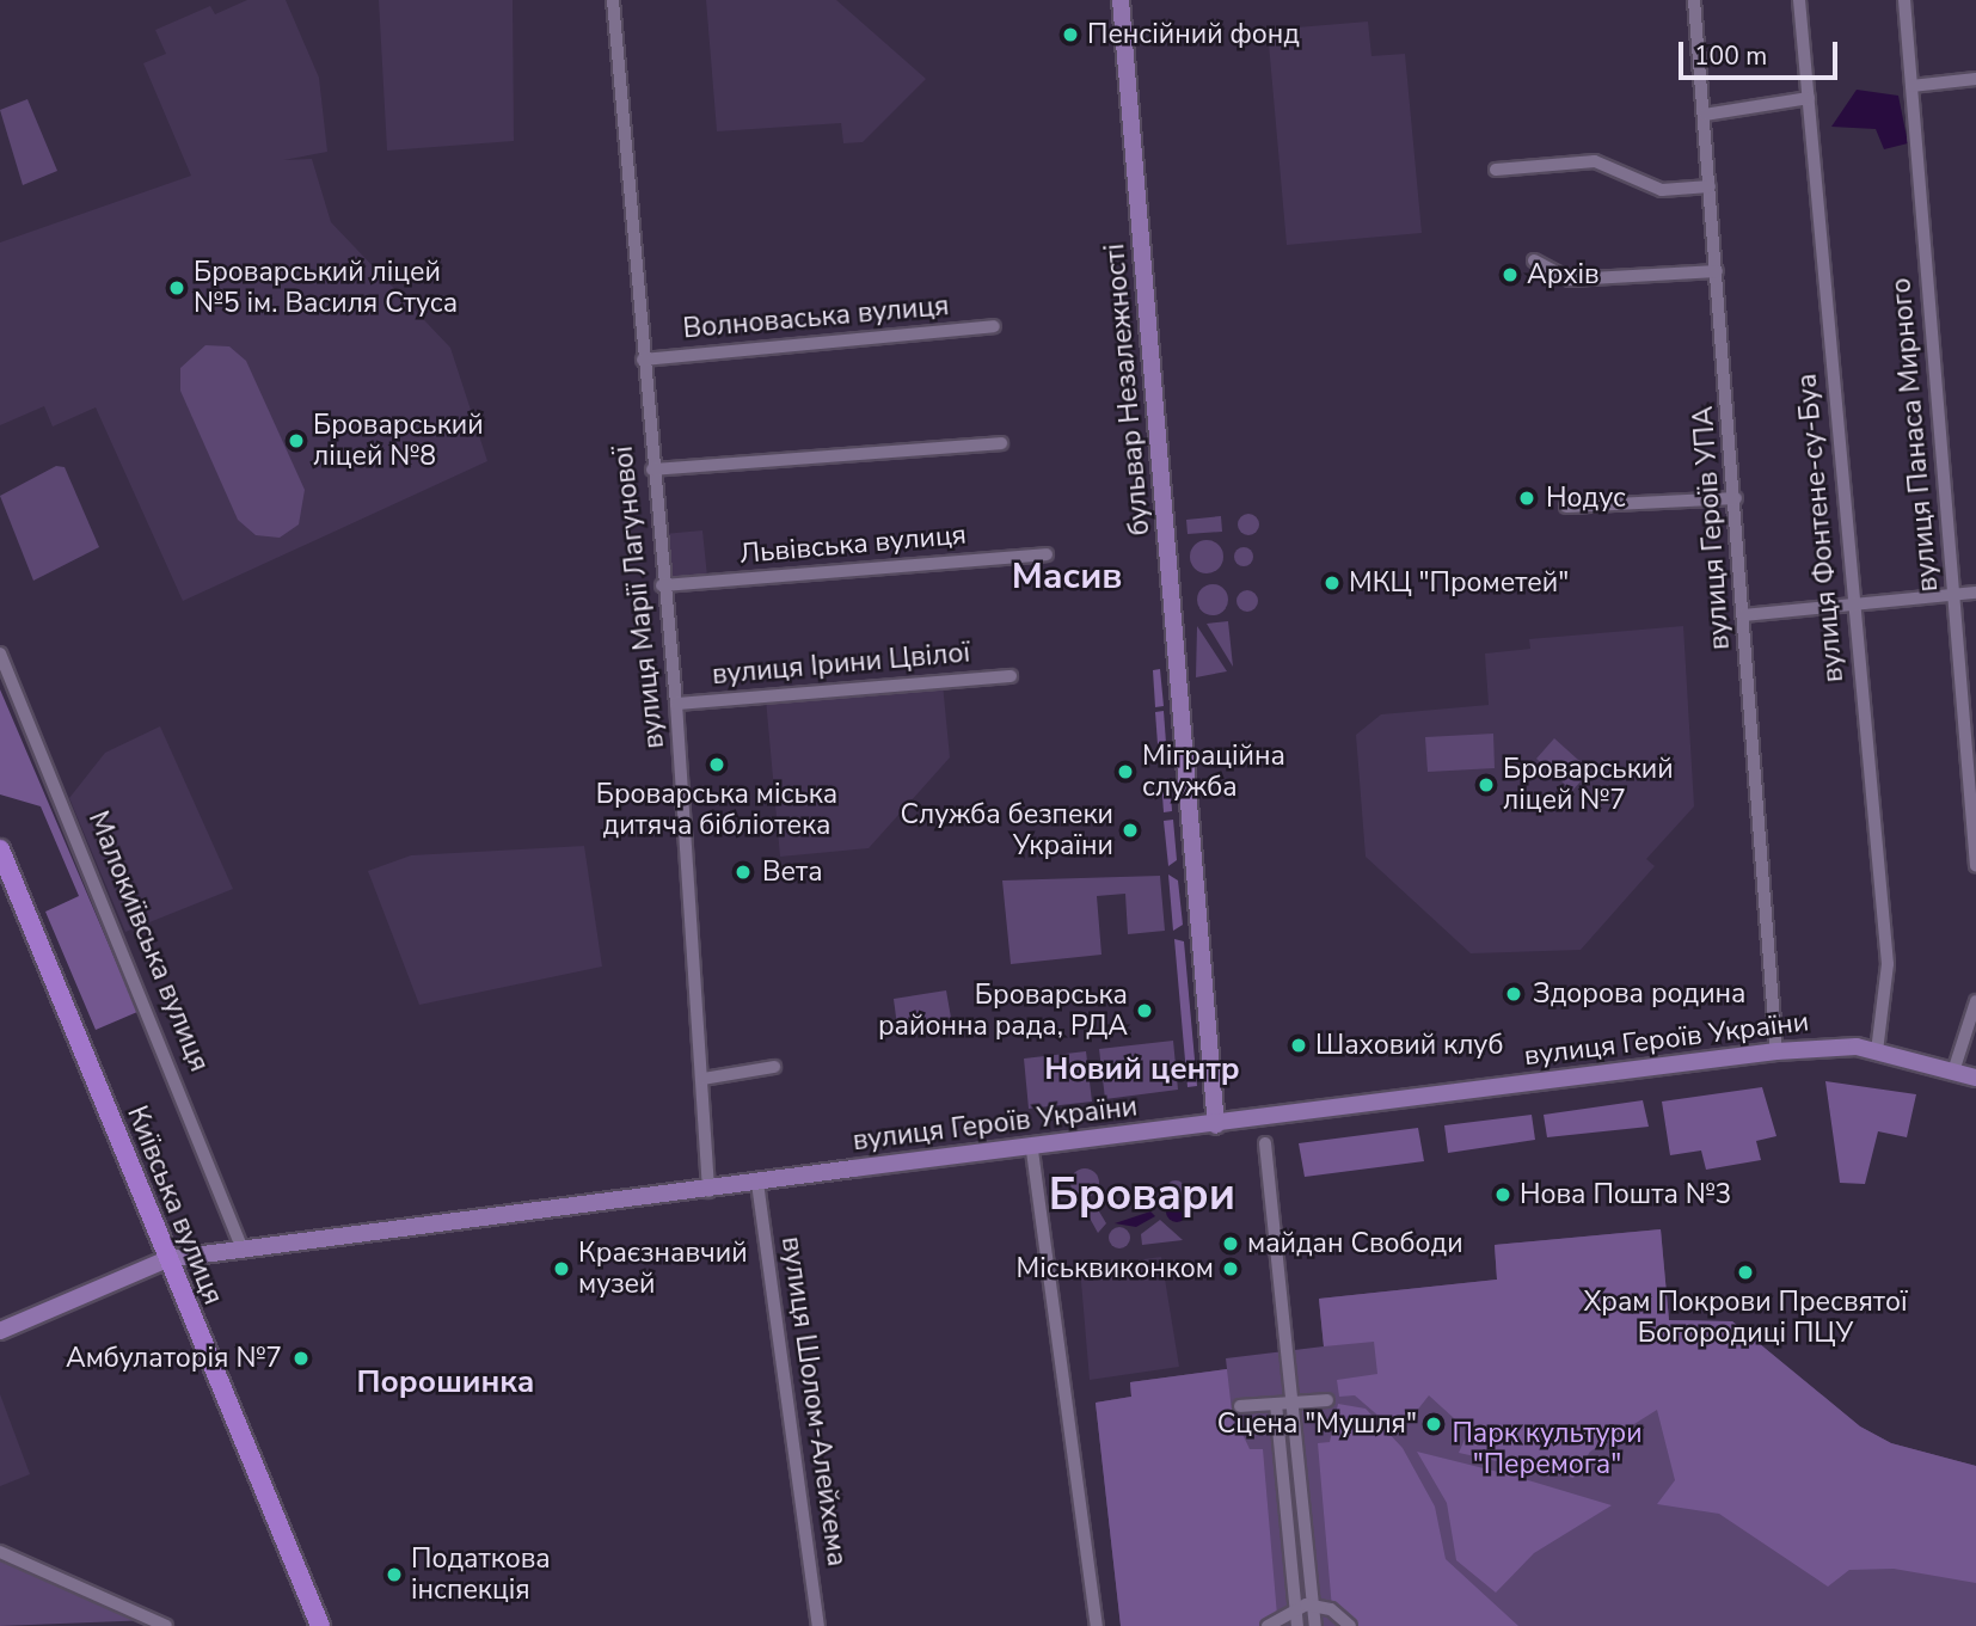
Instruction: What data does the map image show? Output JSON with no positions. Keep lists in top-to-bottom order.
{
  "streets": {
    "main road": ["бульвар Незалежності", "вулиця Героїв України", "Київська вулиця"],
    "street": [
      "Волноваська вулиця",
      "вулиця Панаса Мирного",
      "вулиця Героїв УПА",
      "вулиця Фонтене-су-Буа",
      "Львівська вулиця",
      "вулиця Марії Лагунової",
      "вулиця Ірини Цвілої",
      "Малокиївська вулиця",
      "вулиця Шолом-Алейхема"
    ]
  },
  "crossings": [
    ["Волноваська вулиця", "вулиця Марії Лагунової"],
    ["бульвар Незалежності", "вулиця Героїв України"],
    ["вулиця Героїв УПА", "вулиця Героїв України"],
    ["вулиця Фонтене-су-Буа", "вулиця Героїв України"],
    ["Львівська вулиця", "вулиця Марії Лагунової"],
    ["вулиця Марії Лагунової", "вулиця Ірини Цвілої"],
    ["вулиця Марії Лагунової", "вулиця Героїв України"],
    ["Малокиївська вулиця", "вулиця Героїв України"],
    ["вулиця Героїв України", "Київська вулиця"],
    ["вулиця Героїв України", "вулиця Шолом-Алейхема"]
  ],
  "districts": [
    "Масив",
    "Новий центр",
    "Бровари",
    "Порошинка"
  ],
  "parks": ["Парк культури \"Перемога\""],
  "places": [
    "Пенсійний фонд",
    "Архів",
    "Броварський ліцей №5 ім. Василя Стуса",
    "Броварський ліцей №8",
    "Нодус",
    "МКЦ \"Прометей\"",
    "Броварська міська дитяча бібліотека",
    "Міграційна служба",
    "Броварський ліцей №7",
    "Служба безпеки України",
    "Вета",
    "Здорова родина",
    "Броварська районна рада, РДА",
    "Шаховий клуб",
    "Нова Пошта №3",
    "майдан Свободи",
    "Краєзнавчий музей",
    "Міськвиконком",
    "Храм Покрови Пресвятої Богородиці ПЦУ",
    "Амбулаторія №7",
    "Сцена \"Мушля\"",
    "Податкова інспекція"
  ],
  "scale_bar": "100 m"
}
